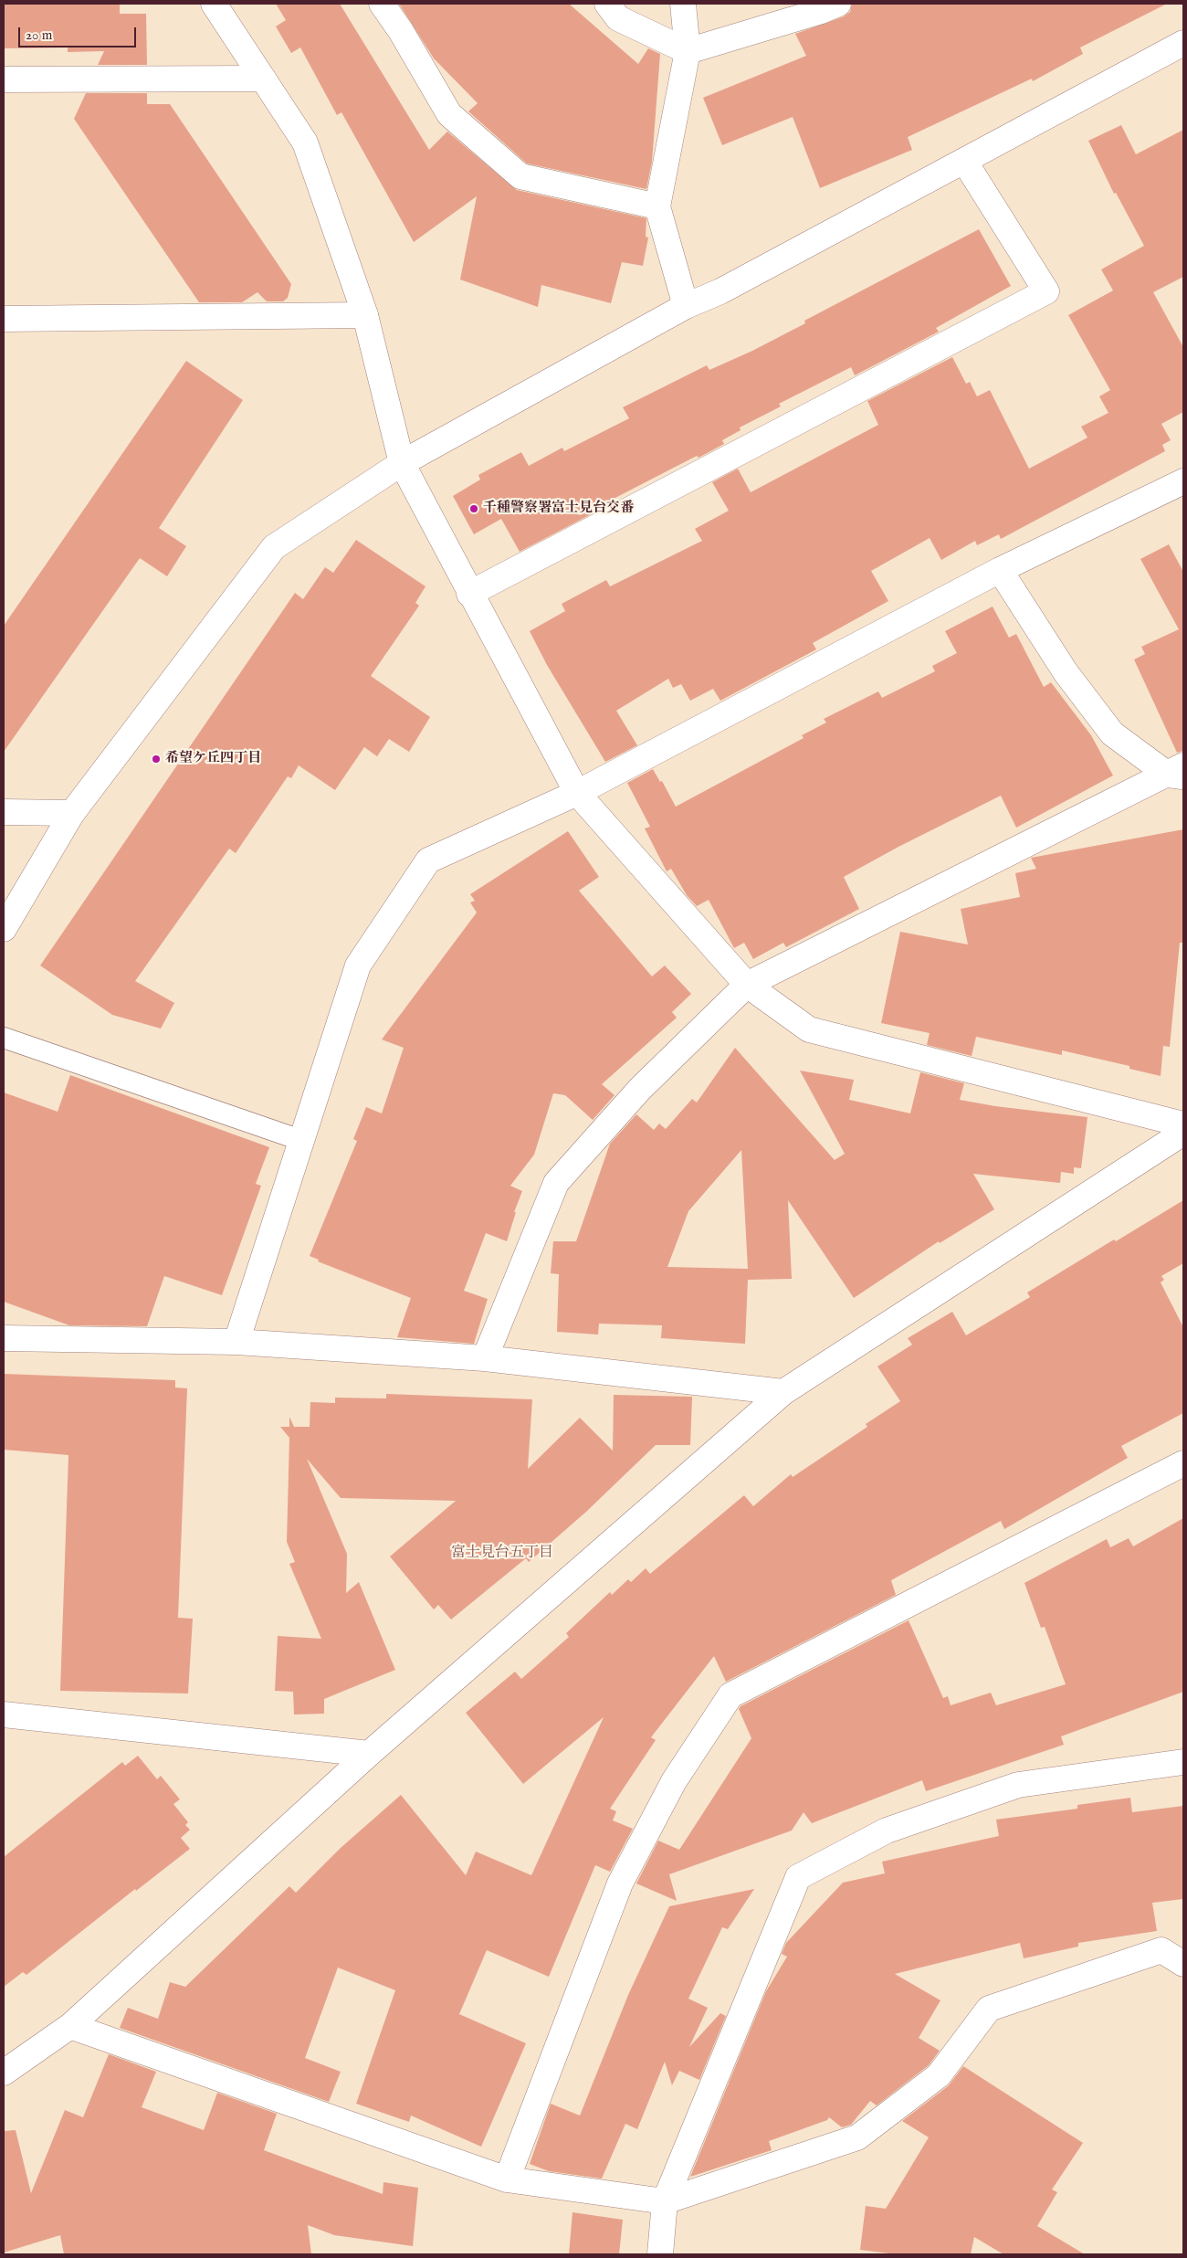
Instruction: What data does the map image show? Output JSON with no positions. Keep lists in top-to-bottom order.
{
  "districts": ["富士見台五丁目"],
  "places": ["千種警察署富士見台交番", "希望ケ丘四丁目"],
  "scale_bar": "20 m"
}
